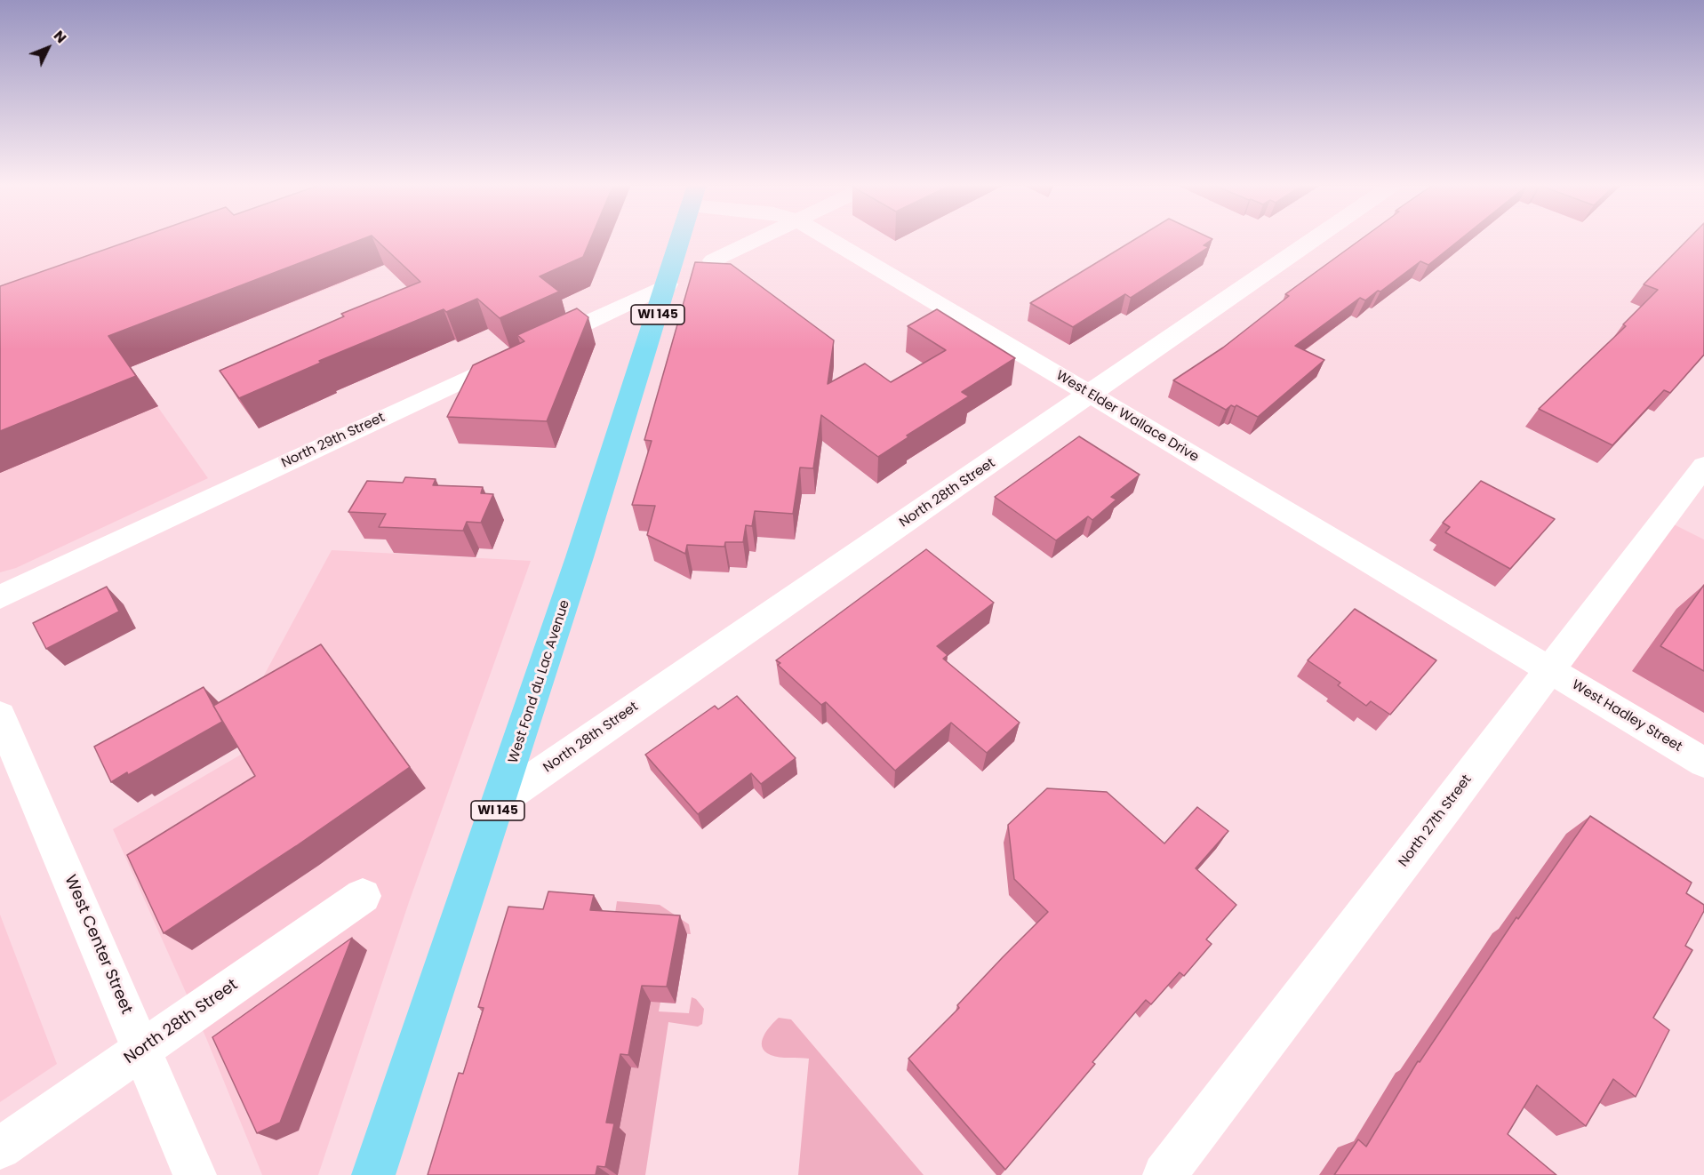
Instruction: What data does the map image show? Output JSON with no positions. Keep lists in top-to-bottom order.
{
  "streets": {
    "main road": ["WI 145", "West Fond du Lac Avenue"],
    "street": [
      "West Elder Wallace Drive",
      "North 29th Street",
      "North 28th Street",
      "West Hadley Street",
      "North 27th Street",
      "West Center Street"
    ]
  },
  "crossings": [
    ["West Elder Wallace Drive", "North 28th Street"],
    ["West Elder Wallace Drive", "West Hadley Street"],
    ["West Elder Wallace Drive", "North 27th Street"],
    ["North 29th Street", "West Fond du Lac Avenue"],
    ["North 28th Street", "West Fond du Lac Avenue"],
    ["North 28th Street", "West Center Street"],
    ["West Hadley Street", "North 27th Street"]
  ],
  "north": "top right"
}
